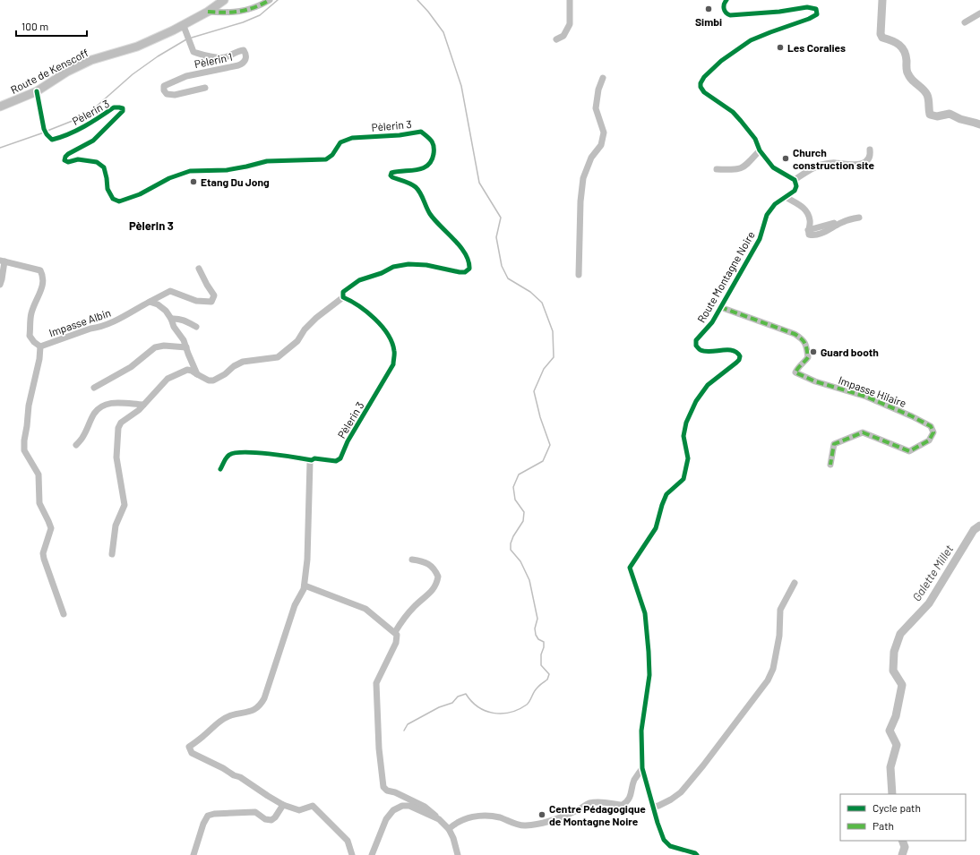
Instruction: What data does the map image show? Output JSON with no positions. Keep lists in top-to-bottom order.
{
  "streets": {
    "main road": ["Route de Kenscoff"],
    "street": [
      "Pèlerin 1",
      "Pèlerin 3",
      "Route Montagne Noire",
      "Impasse Albin",
      "Impasse Hilaire"
    ]
  },
  "crossings": [
    ["Pèlerin 1", "Route de Kenscoff"],
    ["Route de Kenscoff", "Pèlerin 3"],
    ["Route Montagne Noire", "Impasse Hilaire"]
  ],
  "districts": ["Pèlerin 3"],
  "water": ["Galette Millet"],
  "places": [
    "Simbi",
    "Les Coralies",
    "Church construction site",
    "Etang Du Jong",
    "Guard booth",
    "Centre Pédagogique de Montagne Noire"
  ],
  "legend": ["Cycle path", "Path"],
  "scale_bar": "100 m"
}
